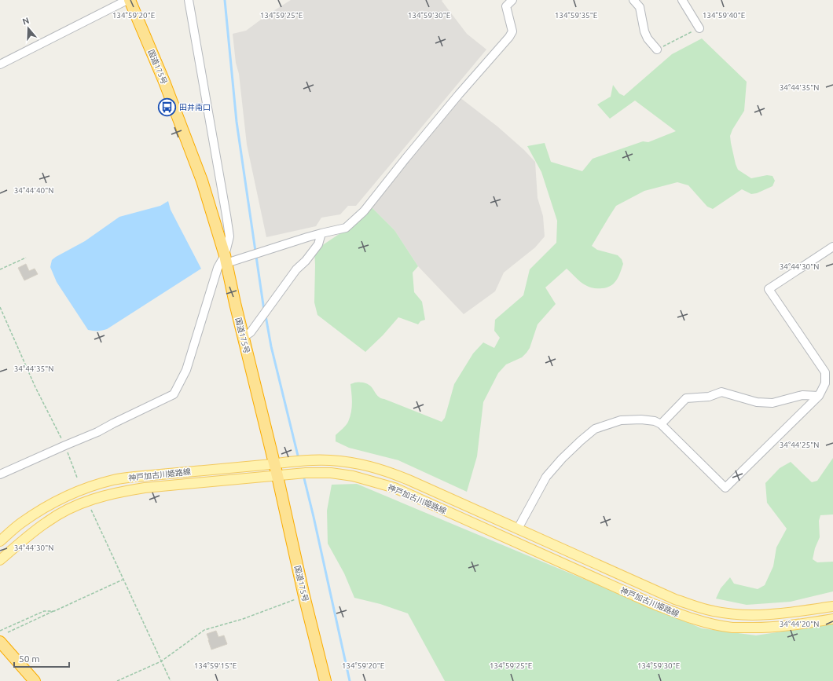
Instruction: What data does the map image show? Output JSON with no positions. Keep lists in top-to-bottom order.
{
  "streets": {
    "highway": ["国道175号"],
    "main road": ["神戸加古川姫路線"]
  },
  "crossings": [
    ["国道175号", "神戸加古川姫路線"]
  ],
  "places": {
    "bus stop": ["田井南口"]
  },
  "scale_bar": "50 m",
  "north": "top",
  "coordinates": [
    "134°59'20\"E",
    "134°59'25\"E",
    "134°59'30\"E",
    "134°59'35\"E",
    "134°59'40\"E",
    "34°44'35\"N",
    "34°44'40\"N",
    "34°44'30\"N",
    "34°44'25\"N",
    "34°44'20\"N",
    "134°59'15\"E"
  ]
}
